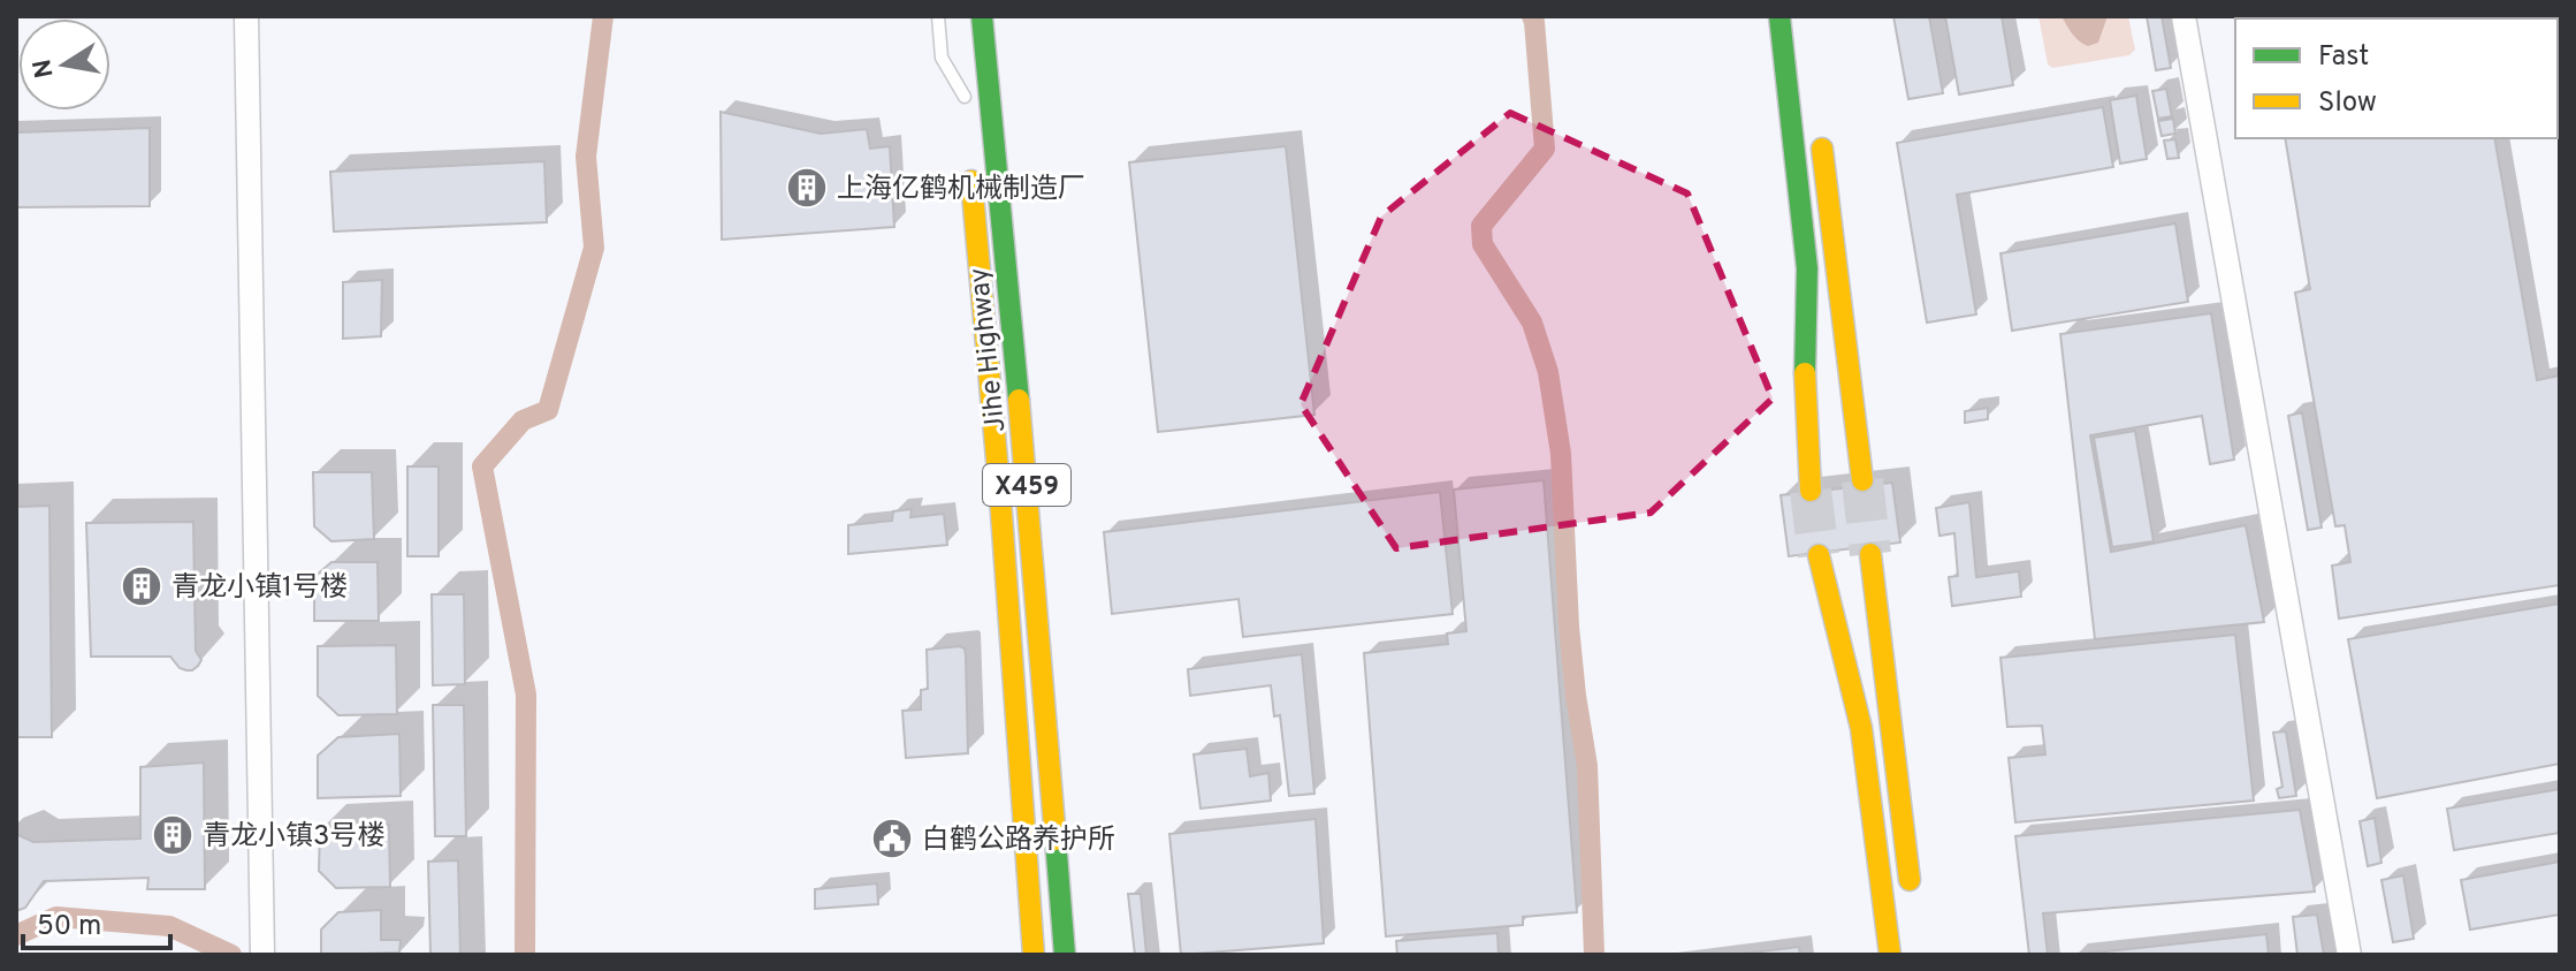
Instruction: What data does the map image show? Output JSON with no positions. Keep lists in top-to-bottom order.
{
  "streets": {
    "main road": ["Jihe Highway", "X459"]
  },
  "places": {
    "building": ["上海亿鹤机械制造厂", "青龙小镇1号楼", "青龙小镇3号楼"],
    "public building": ["白鹤公路养护所"]
  },
  "legend": ["Fast", "Slow"],
  "scale_bar": "50 m",
  "north": "left"
}
